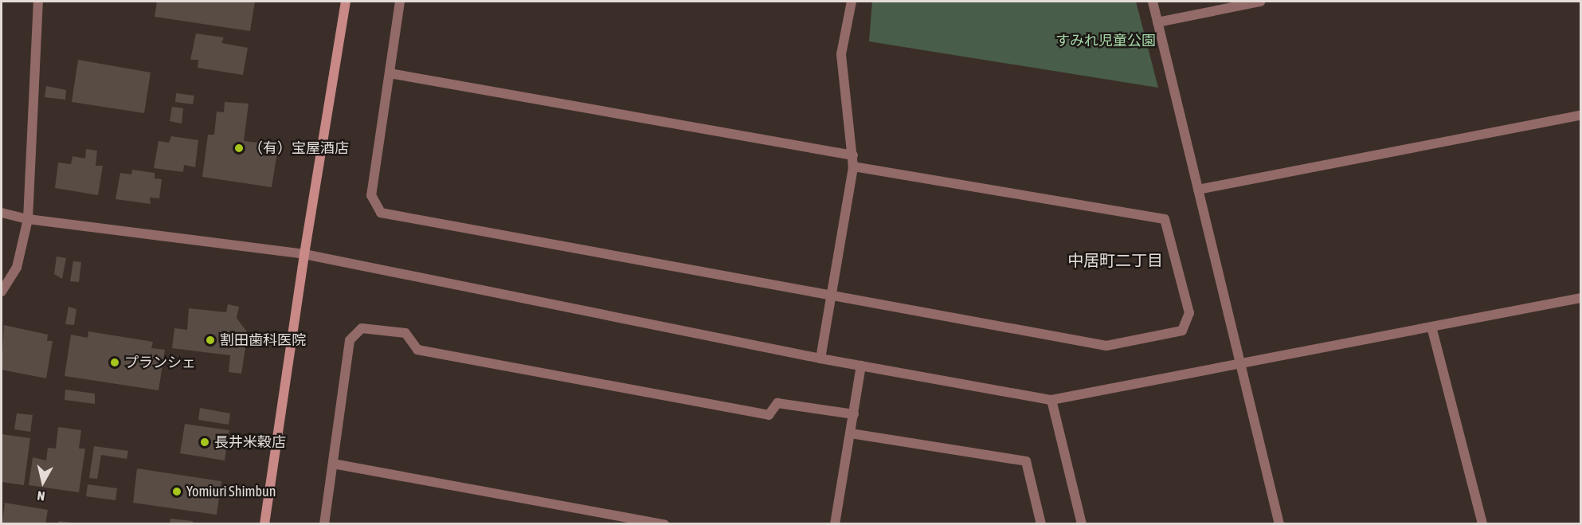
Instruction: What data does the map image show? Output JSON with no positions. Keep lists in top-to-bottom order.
{
  "districts": ["中居町二丁目"],
  "parks": ["すみれ児童公園"],
  "places": [
    "（有）宝屋酒店",
    "割田歯科医院",
    "プランシェ",
    "長井米穀店",
    "Yomiuri Shimbun"
  ],
  "north": "bottom"
}
